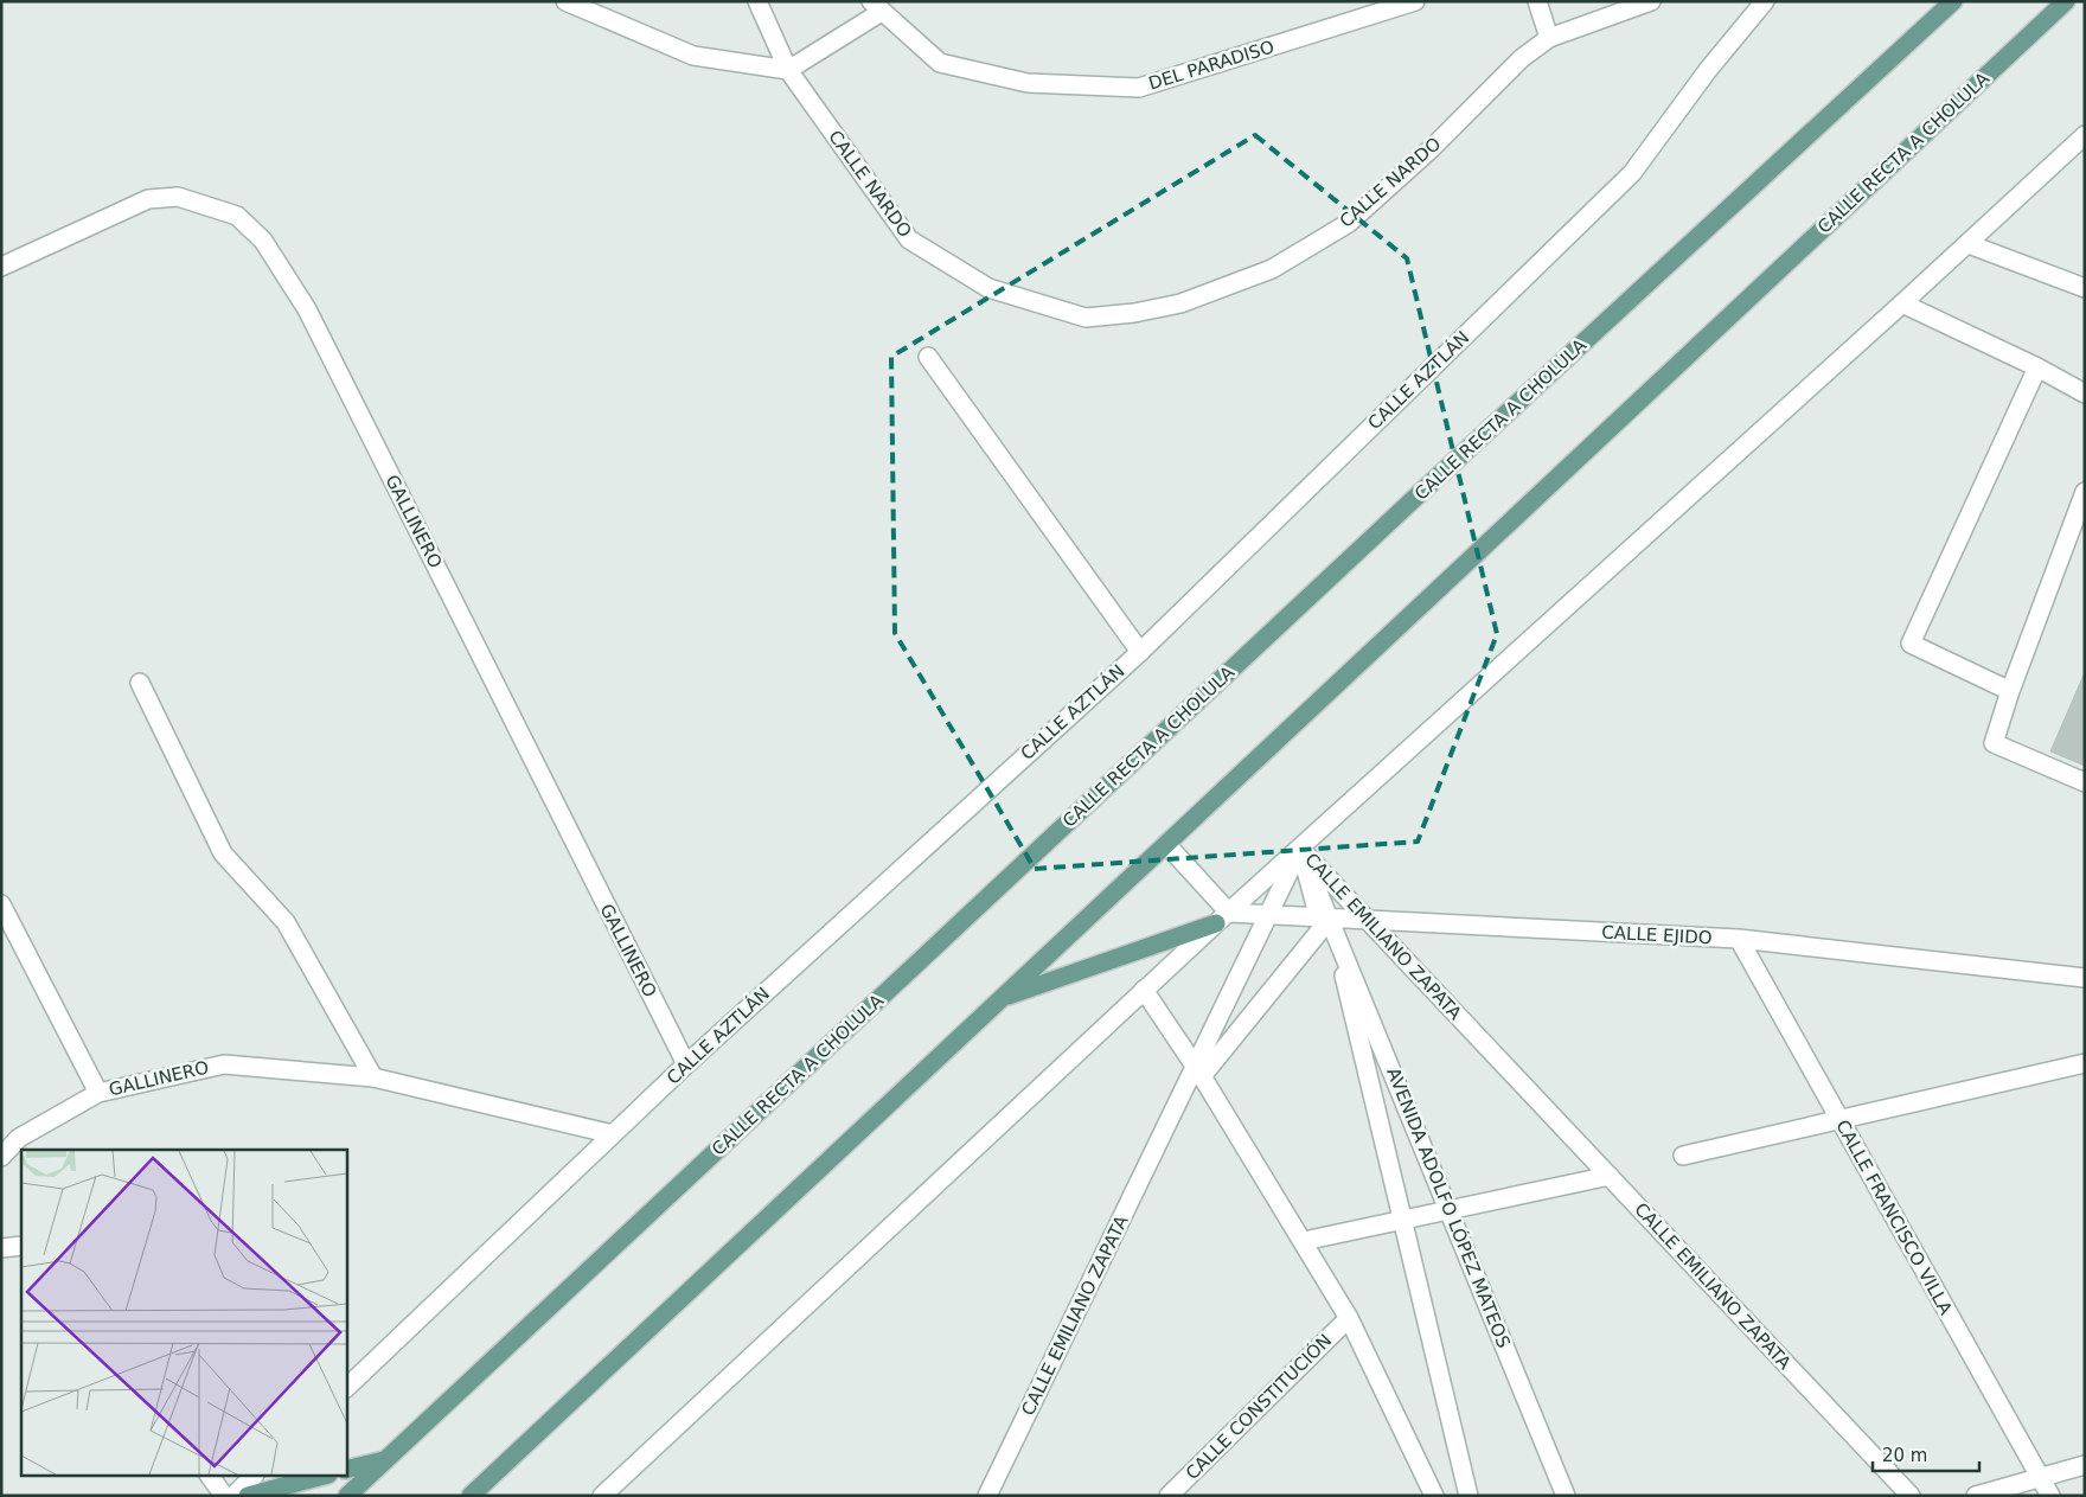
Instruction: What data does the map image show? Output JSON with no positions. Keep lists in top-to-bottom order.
{
  "streets": {
    "main road": ["CALLE RECTA A CHOLULA"],
    "street": [
      "DEL PARADISO",
      "CALLE NARDO",
      "CALLE AZTLÁN",
      "GALLINERO",
      "CALLE EJIDO",
      "CALLE EMILIANO ZAPATA",
      "AVENIDA ADOLFO LÓPEZ MATEOS",
      "CALLE FRANCISCO VILLA",
      "CALLE CONSTITUCIÓN"
    ]
  },
  "crossings": [
    ["CALLE AZTLÁN", "GALLINERO"],
    ["CALLE EJIDO", "CALLE EMILIANO ZAPATA"],
    ["CALLE EJIDO", "AVENIDA ADOLFO LÓPEZ MATEOS"],
    ["CALLE EJIDO", "CALLE FRANCISCO VILLA"],
    ["CALLE EMILIANO ZAPATA", "AVENIDA ADOLFO LÓPEZ MATEOS"]
  ],
  "scale_bar": "20 m"
}
